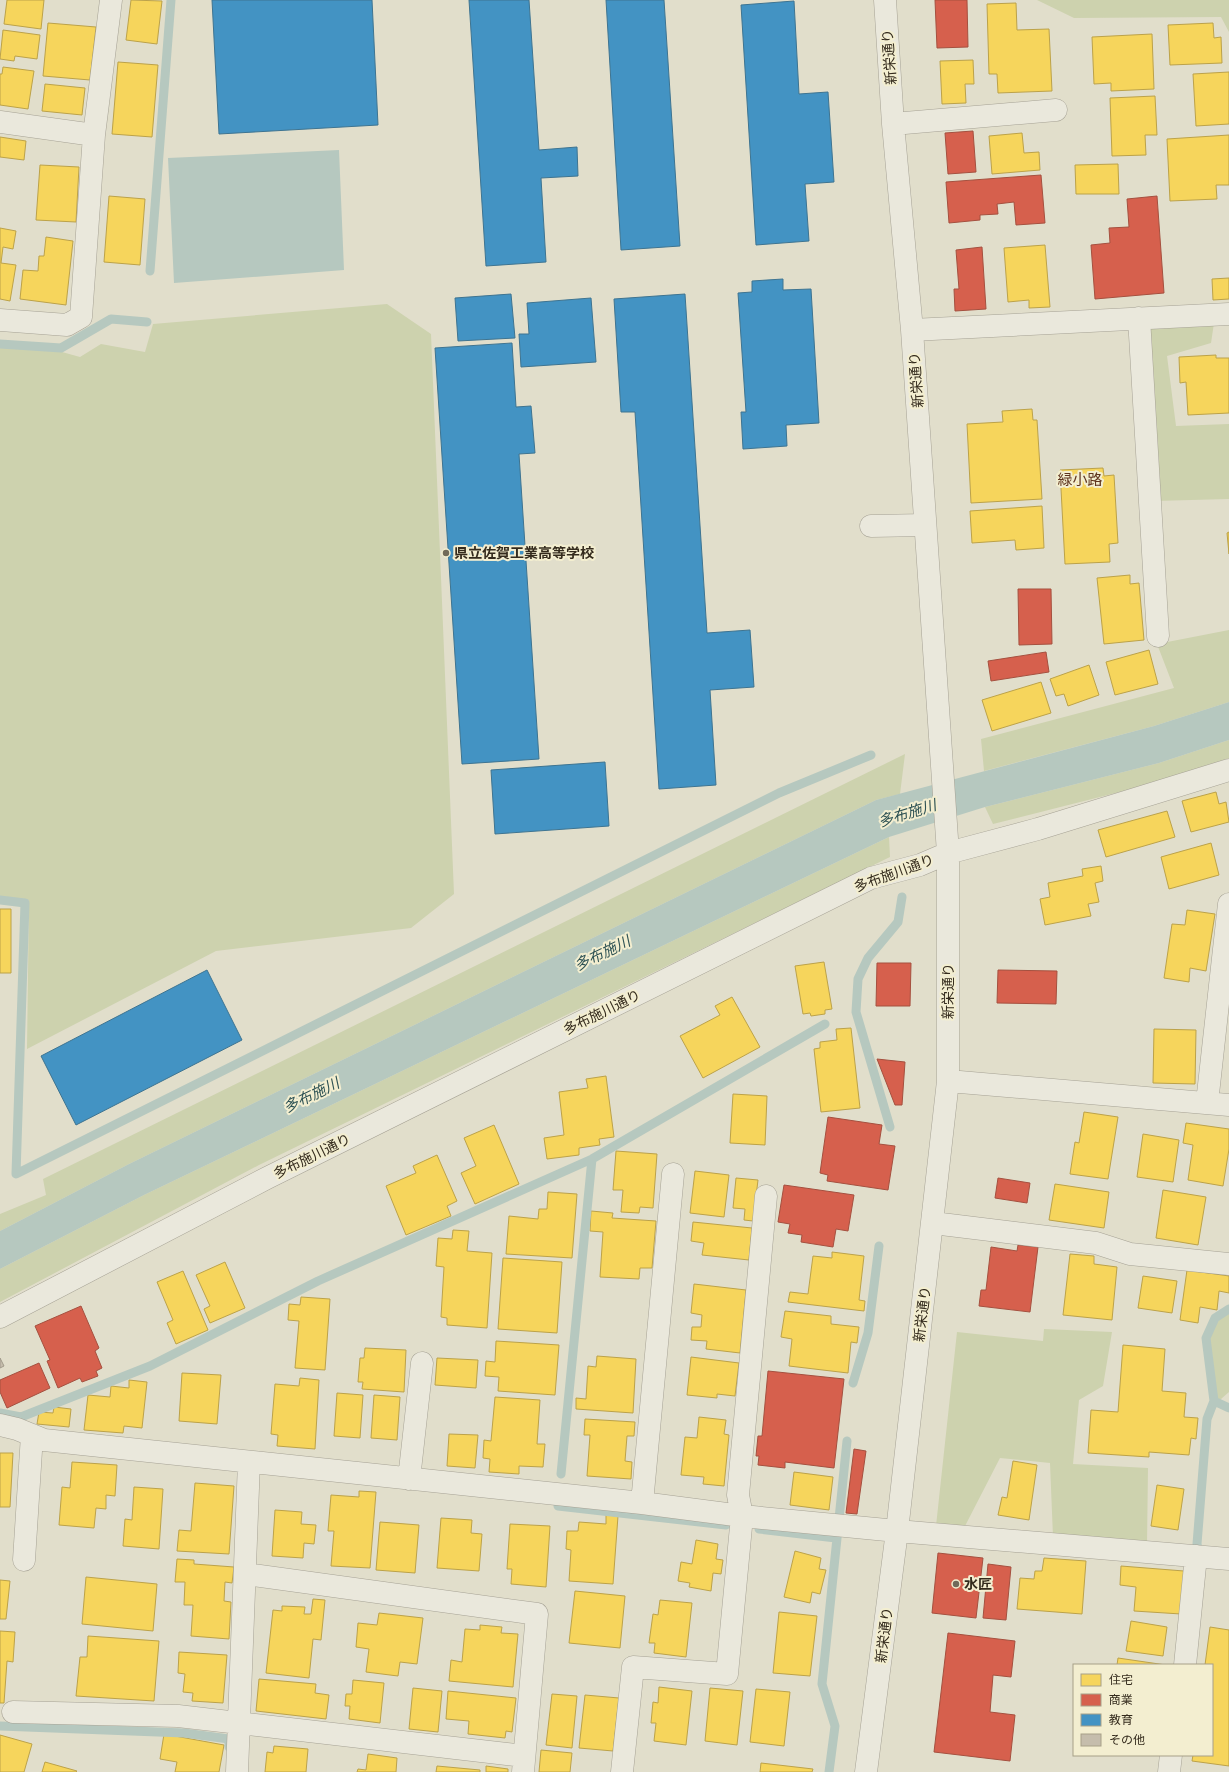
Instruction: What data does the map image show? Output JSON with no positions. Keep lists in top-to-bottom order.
{
  "streets": {
    "street": ["新栄通り", "多布施川通り"]
  },
  "crossings": [
    ["新栄通り", "多布施川通り"]
  ],
  "districts": ["緑小路"],
  "water": ["多布施川"],
  "places": ["県立佐賀工業高等学校", "水匠"],
  "legend": [
    "住宅",
    "商業",
    "教育",
    "その他"
  ]
}
